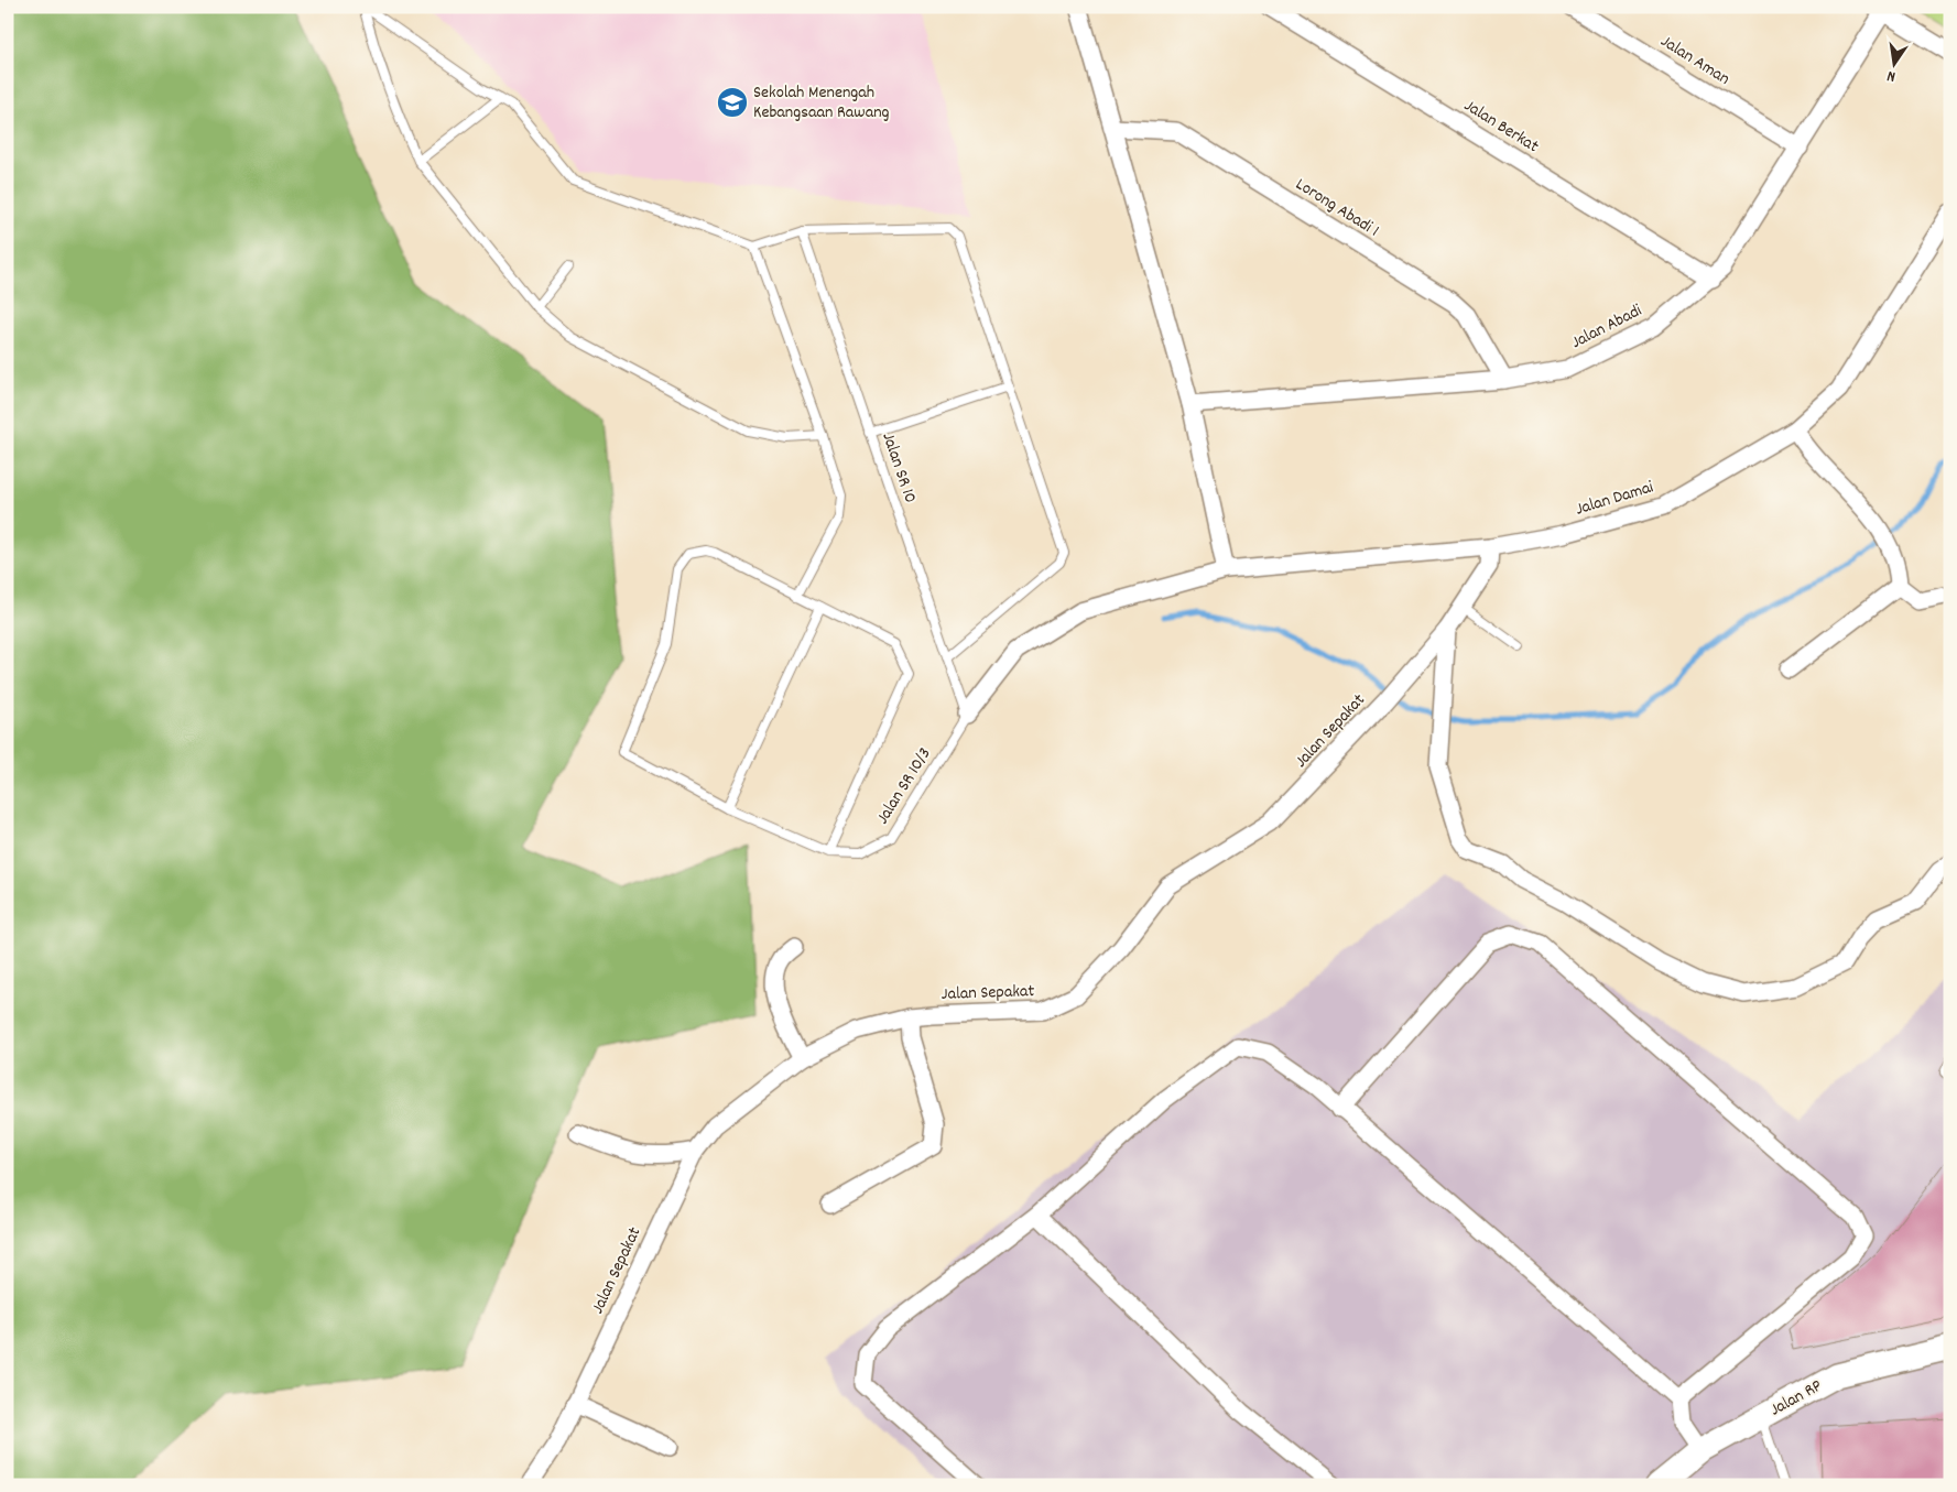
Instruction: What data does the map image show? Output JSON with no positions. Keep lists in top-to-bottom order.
{
  "streets": {
    "street": [
      "Jalan Aman",
      "Jalan Berkat",
      "Lorong Abadi 1",
      "Jalan Abadi",
      "Jalan Damai",
      "Jalan Sepakat",
      "Jalan RP"
    ],
    "lane": ["Jalan SR 10", "Jalan SR 10/3"]
  },
  "crossings": [
    ["Jalan Aman", "Jalan Abadi"],
    ["Jalan Berkat", "Jalan Abadi"],
    ["Lorong Abadi 1", "Jalan Abadi"],
    ["Jalan SR 10", "Jalan Damai"],
    ["Jalan SR 10", "Jalan SR 10/3"],
    ["Jalan Damai", "Jalan Sepakat"],
    ["Jalan Damai", "Jalan SR 10/3"]
  ],
  "places": {
    "school or university": ["Sekolah Menengah Kebangsaan Rawang"]
  },
  "north": "bottom"
}
